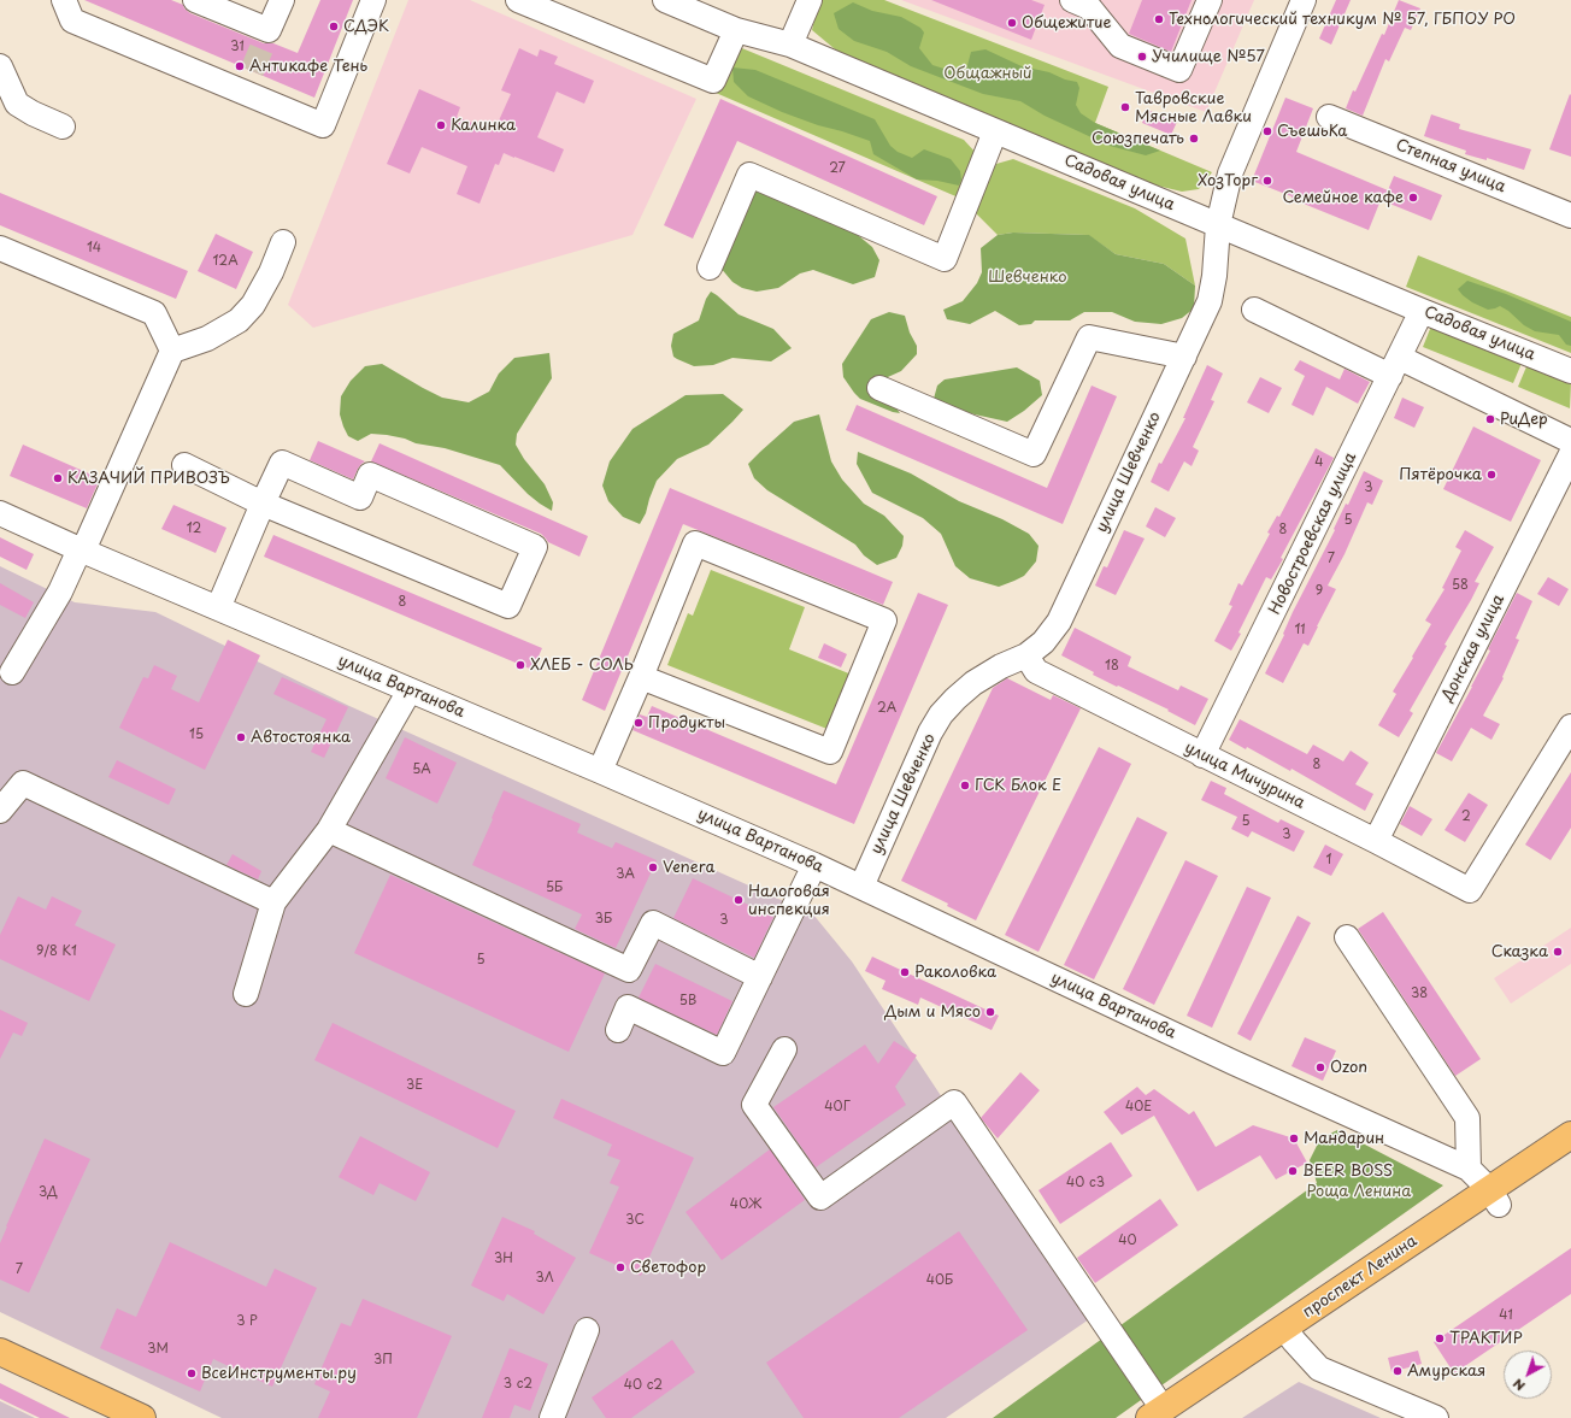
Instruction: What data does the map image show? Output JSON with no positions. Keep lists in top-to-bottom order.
{
  "streets": {
    "main road": ["проспект Ленина"],
    "street": [
      "Степная улица",
      "Садовая улица",
      "улица Шевченко",
      "Новостроевская улица",
      "Донская улица",
      "улица Вартанова",
      "улица Мичурина"
    ]
  },
  "crossings": [
    ["Садовая улица", "улица Шевченко"],
    ["Садовая улица", "Новостроевская улица"],
    ["улица Шевченко", "улица Вартанова"],
    ["улица Шевченко", "улица Мичурина"],
    ["Новостроевская улица", "улица Мичурина"],
    ["Донская улица", "улица Мичурина"],
    ["улица Вартанова", "проспект Ленина"]
  ],
  "parks": ["Общажный", "Шевченко", "Роща Ленина"],
  "places": [
    "Технологический техникум № 57, ГБПОУ РО",
    "Общежитие",
    "СДЭК",
    "Училище №57",
    "Антикафе Тень",
    "Тавровские Мясные Лавки",
    "Калинка",
    "СъешьКа",
    "Союзпечать",
    "ХозТорг",
    "Семейное кафе",
    "РиДер",
    "Пятёрочка",
    "КАЗАЧИЙ ПРИВОЗЪ",
    "ХЛЕБ - СОЛЬ",
    "Продукты",
    "Автостоянка",
    "ГСК Блок Е",
    "Venera",
    "Налоговая инспекция",
    "Сказка",
    "Раколовка",
    "Дым и Мясо",
    "Ozon",
    "Мандарин",
    "BEER BOSS",
    "Светофор",
    "ТРАКТИР",
    "Амурская",
    "ВсеИнструменты.ру"
  ],
  "house_numbers": [
    "31",
    "27",
    "14",
    "12А",
    "4",
    "3",
    "5",
    "12",
    "8",
    "7",
    "58",
    "9",
    "8",
    "11",
    "18",
    "2А",
    "15",
    "8",
    "5А",
    "2",
    "5",
    "3",
    "1",
    "3А",
    "5Б",
    "3Б",
    "3",
    "9/8 К1",
    "5",
    "38",
    "5В",
    "3Е",
    "40Г",
    "40Е",
    "40 с3",
    "3Д",
    "40Ж",
    "3С",
    "40",
    "3Н",
    "7",
    "3Л",
    "40Б",
    "41",
    "3 Р",
    "3М",
    "3П",
    "3 с2",
    "40 с2"
  ],
  "north": "bottom left"
}
